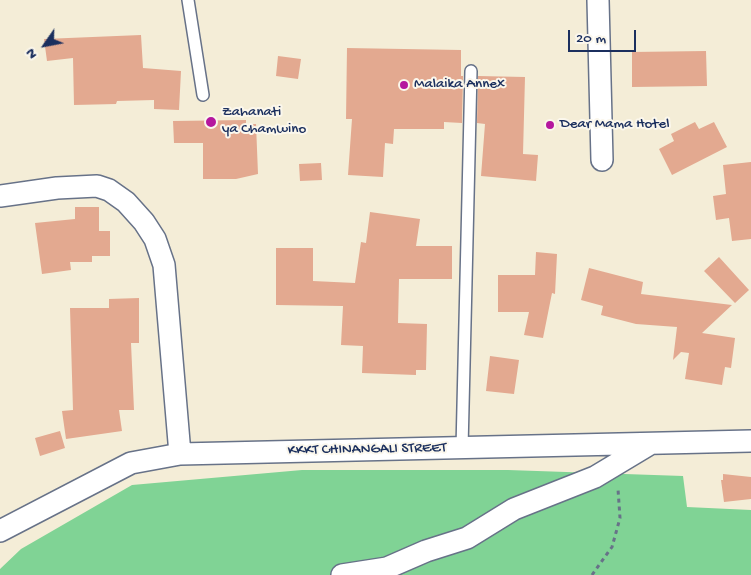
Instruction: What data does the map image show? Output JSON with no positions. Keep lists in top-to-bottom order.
{
  "streets": {
    "street": ["KKKT CHINANGALI STREET"]
  },
  "places": ["Malaika Annex", "Zahanati ya Chamwino", "Dear Mama Hotel"],
  "scale_bar": "20 m",
  "north": "bottom left"
}
